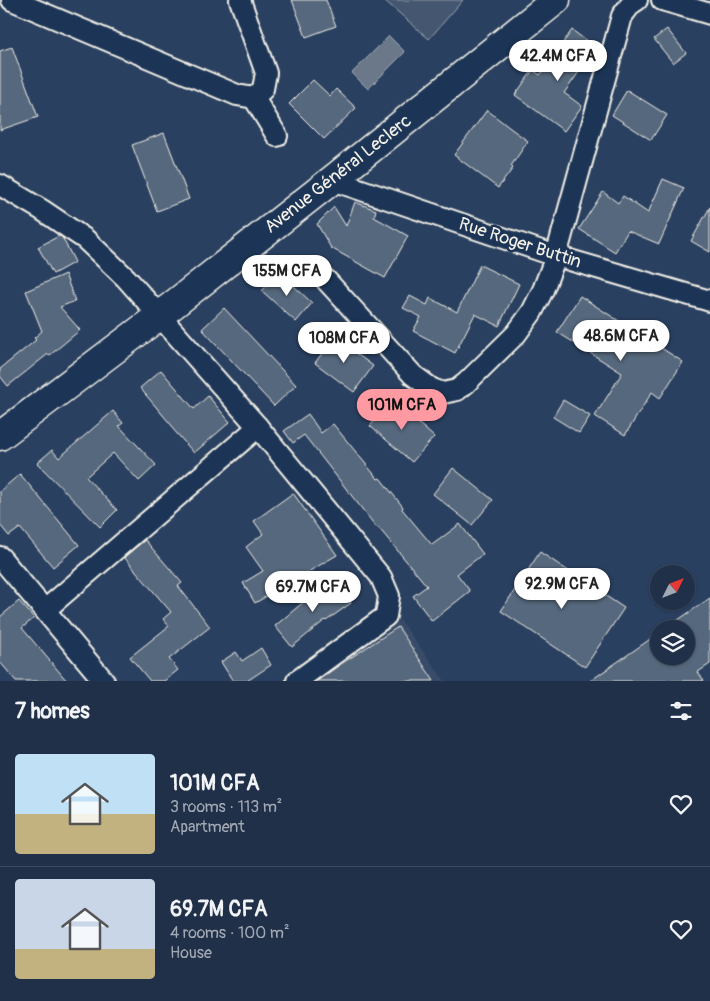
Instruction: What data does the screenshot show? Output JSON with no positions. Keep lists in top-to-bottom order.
{
  "streets": {
    "main road": ["Avenue Général Leclerc"],
    "street": ["Rue Roger Buttin"]
  },
  "crossings": [
    ["Avenue Général Leclerc", "Rue Roger Buttin"]
  ],
  "north": "top right",
  "page": {
    "price": [
      "42.4M CFA",
      "155M CFA",
      "48.6M CFA",
      "108M CFA",
      "101M CFA",
      "92.9M CFA",
      "69.7M CFA"
    ],
    "heading": "7 homes",
    "list": [
      {
        "name": "101M CFA",
        "note": "3 rooms · 113 m² · Apartment"
      },
      {
        "name": "69.7M CFA",
        "note": "4 rooms · 100 m² · House"
      }
    ]
  }
}
